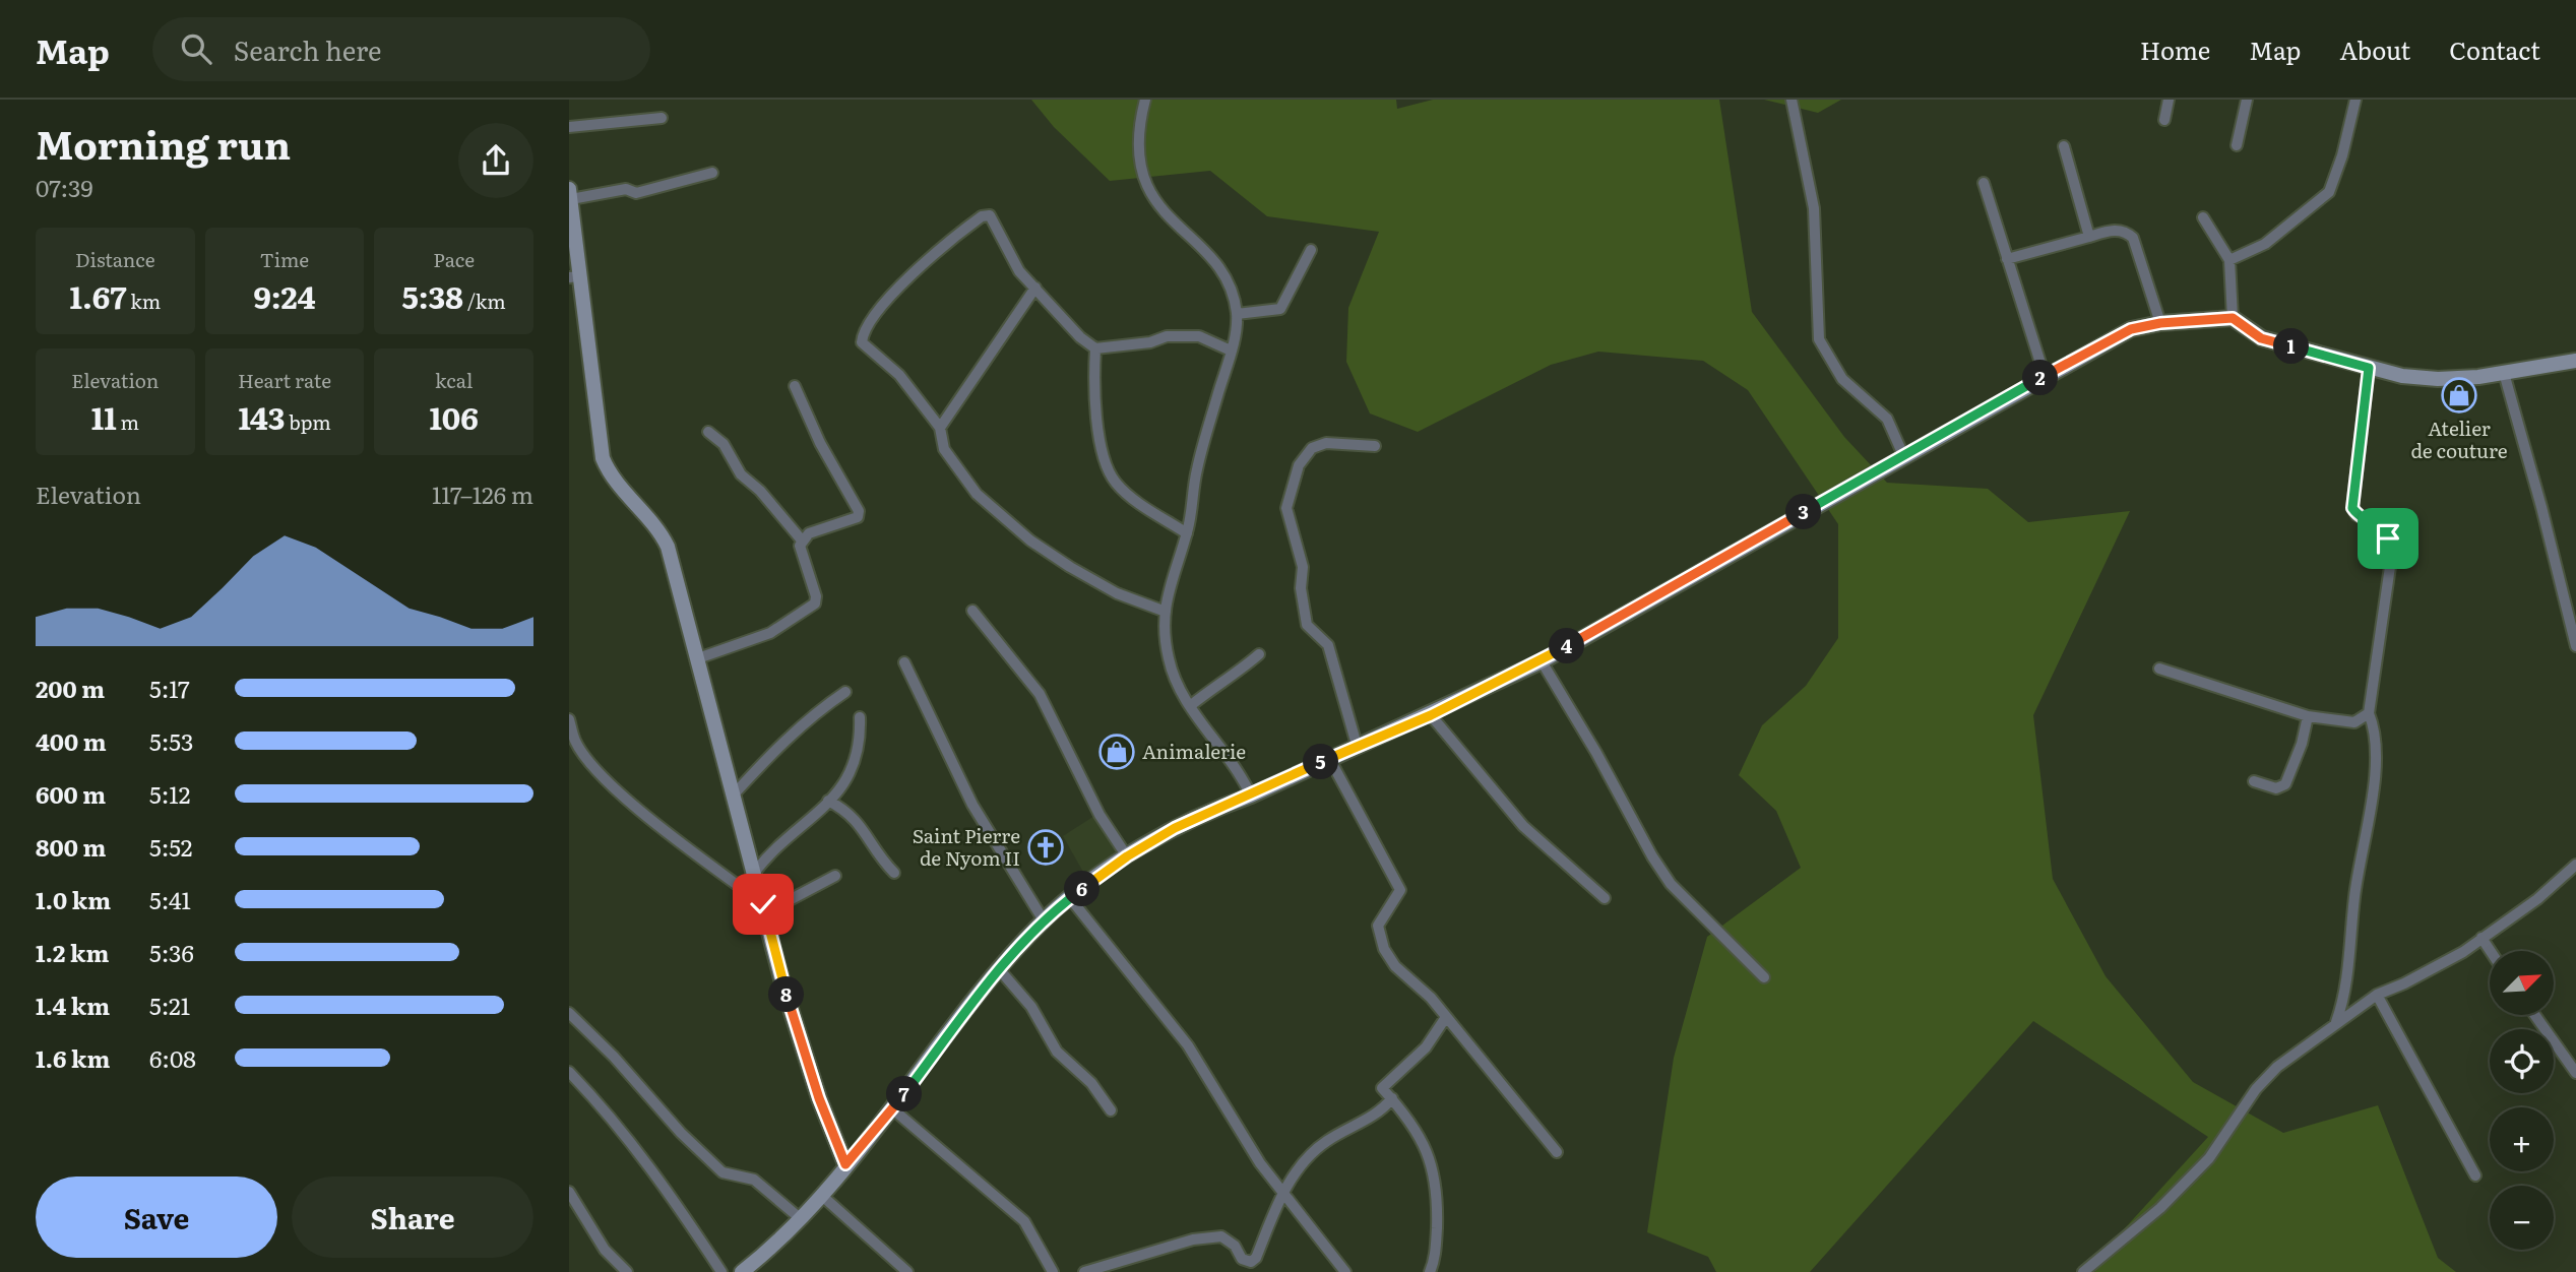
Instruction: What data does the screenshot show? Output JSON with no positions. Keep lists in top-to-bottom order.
{
  "places": {
    "shop": ["Atelier de couture", "Animalerie"],
    "church": ["Saint Pierre de Nyom II"]
  },
  "north": "top right",
  "page": {
    "header": "Map",
    "search": "Search here",
    "nav": [
      "Home",
      "Map",
      "About",
      "Contact"
    ],
    "heading": ["Morning run", "07:39"],
    "stats": [
      ["Distance", "1.67 km"],
      ["Time", "9:24"],
      ["Pace", "5:38 /km"],
      ["Elevation", "11 m"],
      ["Heart rate", "143 bpm"],
      ["kcal", "106"]
    ],
    "pins": [
      "1",
      "2",
      "3",
      "4",
      "5",
      "6",
      "8",
      "7"
    ],
    "chart": ["Elevation", "117–126 m"],
    "list": [
      {
        "name": "200 m",
        "note": "5:17"
      },
      {
        "name": "400 m",
        "note": "5:53"
      },
      {
        "name": "600 m",
        "note": "5:12"
      },
      {
        "name": "800 m",
        "note": "5:52"
      },
      {
        "name": "1.0 km",
        "note": "5:41"
      },
      {
        "name": "1.2 km",
        "note": "5:36"
      },
      {
        "name": "1.4 km",
        "note": "5:21"
      },
      {
        "name": "1.6 km",
        "note": "6:08"
      }
    ],
    "map_buttons": ["+", "−"],
    "buttons": ["Save", "Share"]
  }
}
